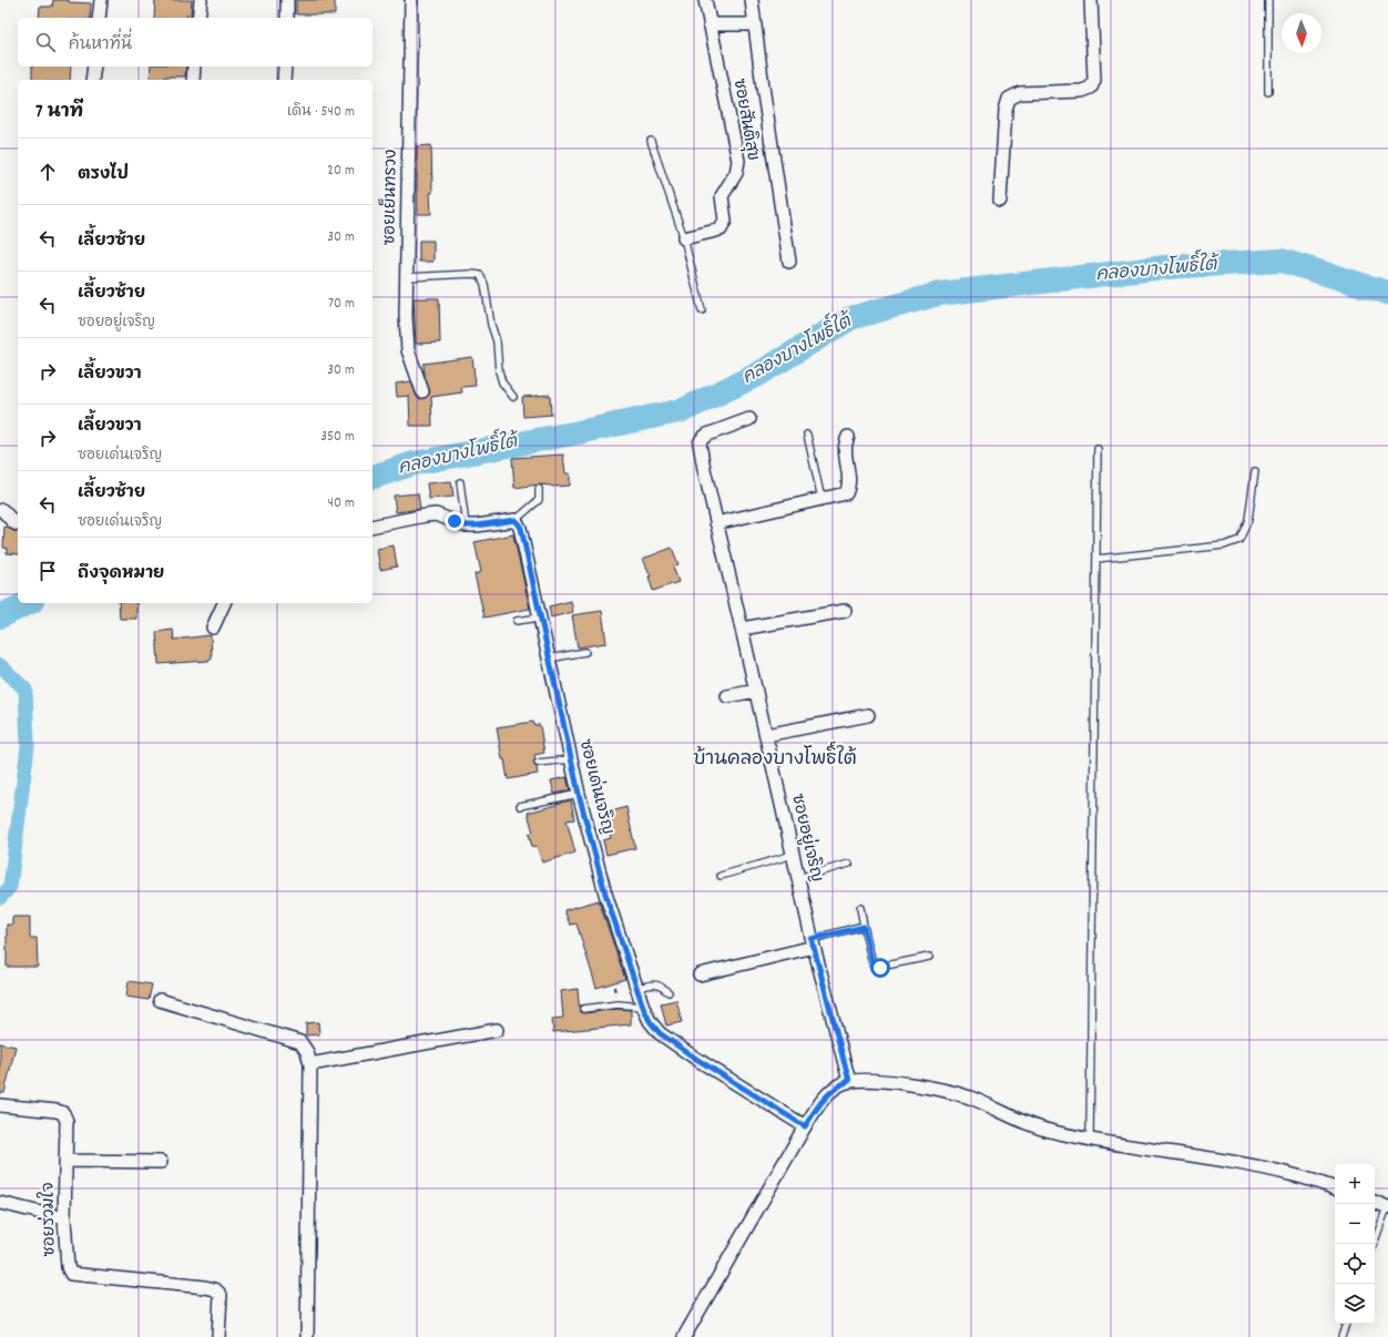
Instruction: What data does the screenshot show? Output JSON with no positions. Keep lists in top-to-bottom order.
{
  "streets": {
    "street": [
      "ซอยสันติสุข",
      "ซอยเย็นทรวง",
      "ซอยเด่นเจริญ",
      "ซอยอยู่เจริญ",
      "ซอยร่วมใจ"
    ]
  },
  "districts": ["บ้านคลองบางโพธิ์ใต้"],
  "water": ["คลองบางโพธิ์ใต้"],
  "north": "bottom",
  "page": {
    "search": "ค้นหาที่นี่",
    "heading": ["7 นาที", "เดิน · 540 m"],
    "list": [
      ["ตรงไป", "20 m"],
      ["เลี้ยวซ้าย", "30 m"],
      ["เลี้ยวซ้าย", "ซอยอยู่เจริญ", "70 m"],
      ["เลี้ยวขวา", "30 m"],
      ["เลี้ยวขวา", "ซอยเด่นเจริญ", "350 m"],
      ["เลี้ยวซ้าย", "ซอยเด่นเจริญ", "40 m"],
      "ถึงจุดหมาย"
    ],
    "map_buttons": ["+", "−"]
  }
}
